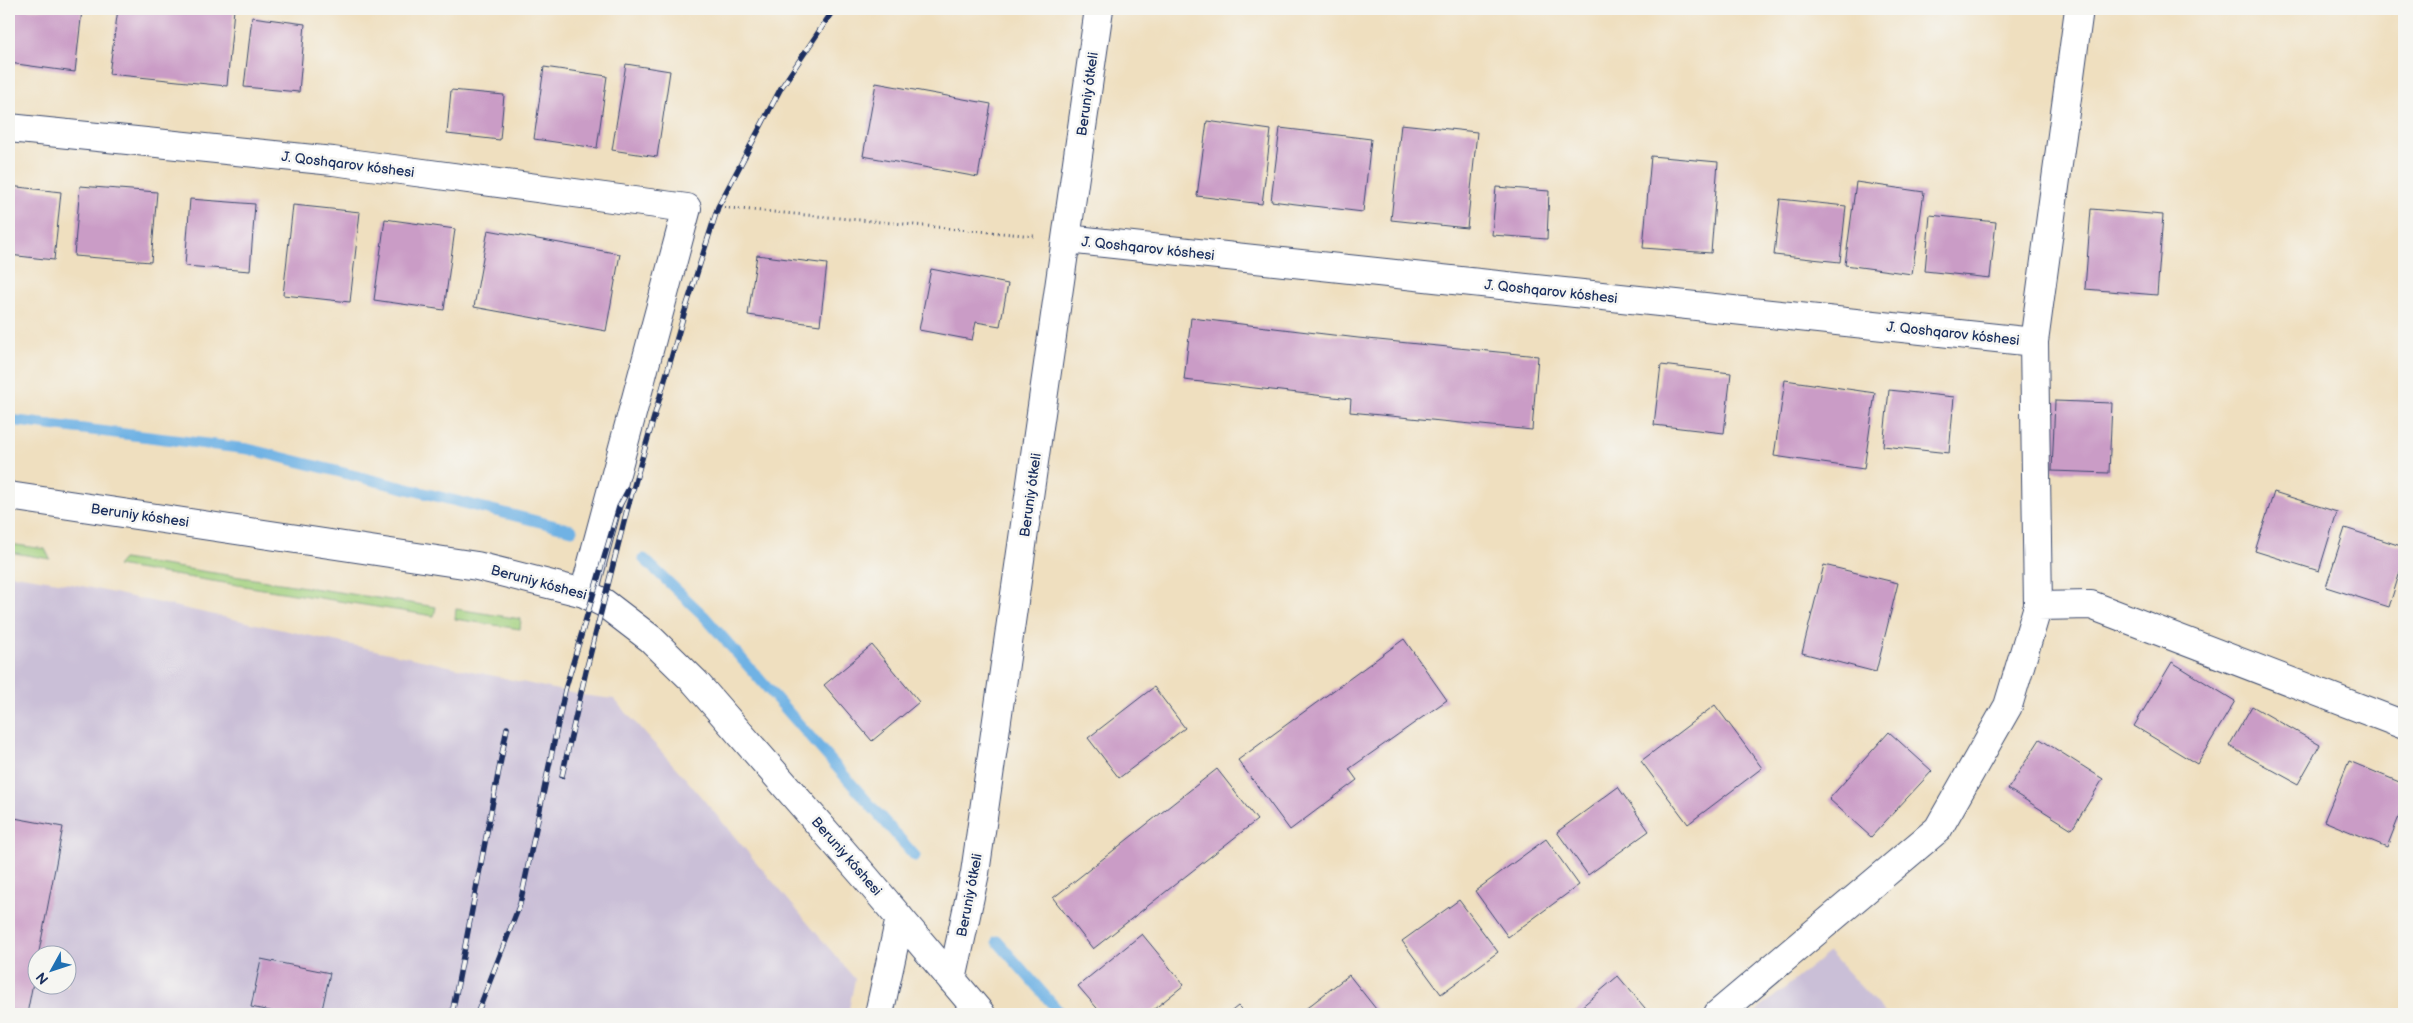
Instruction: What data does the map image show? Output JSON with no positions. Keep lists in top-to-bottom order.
{
  "streets": {
    "street": ["Beruniy ótkeli", "J. Qoshqarov kóshesi", "Beruniy kóshesi"]
  },
  "crossings": [
    ["Beruniy ótkeli", "J. Qoshqarov kóshesi"],
    ["Beruniy ótkeli", "Beruniy kóshesi"]
  ],
  "north": "bottom left"
}
